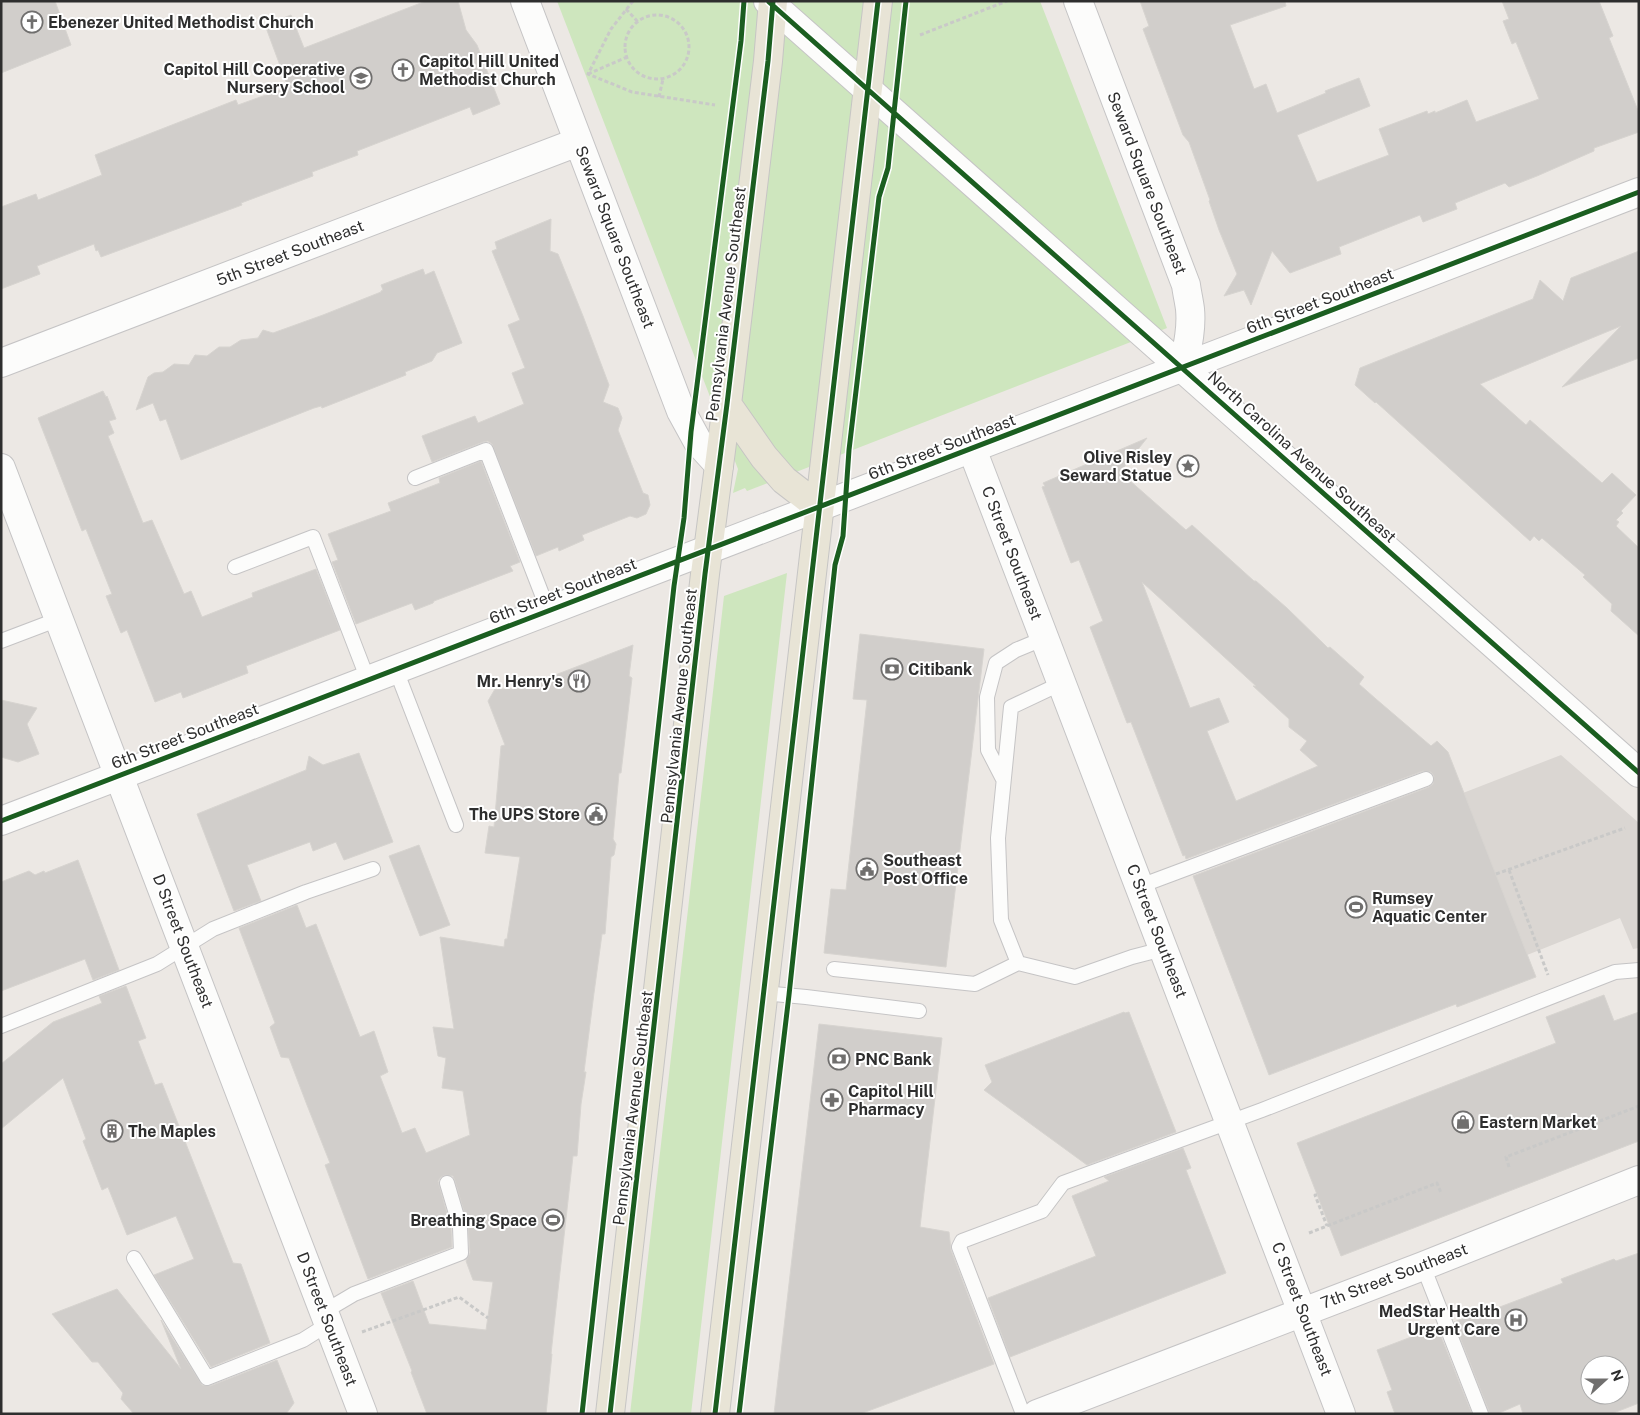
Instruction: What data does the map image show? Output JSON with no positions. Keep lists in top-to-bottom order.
{
  "streets": {
    "main road": ["Pennsylvania Avenue Southeast"],
    "street": [
      "Seward Square Southeast",
      "5th Street Southeast",
      "6th Street Southeast",
      "North Carolina Avenue Southeast",
      "C Street Southeast",
      "D Street Southeast",
      "7th Street Southeast"
    ]
  },
  "crossings": [
    ["Seward Square Southeast", "5th Street Southeast"],
    ["Seward Square Southeast", "6th Street Southeast"],
    ["Seward Square Southeast", "Pennsylvania Avenue Southeast"],
    ["Seward Square Southeast", "North Carolina Avenue Southeast"],
    ["6th Street Southeast", "Pennsylvania Avenue Southeast"],
    ["6th Street Southeast", "North Carolina Avenue Southeast"],
    ["6th Street Southeast", "C Street Southeast"],
    ["6th Street Southeast", "D Street Southeast"],
    ["Pennsylvania Avenue Southeast", "North Carolina Avenue Southeast"],
    ["C Street Southeast", "7th Street Southeast"]
  ],
  "places": {
    "church": ["Ebenezer United Methodist Church", "Capitol Hill United Methodist Church"],
    "school or university": ["Capitol Hill Cooperative Nursery School"],
    "place": ["Olive Risley Seward Statue"],
    "bank": ["Citibank", "PNC Bank"],
    "restaurant": ["Mr. Henry's"],
    "public building": ["The UPS Store", "Southeast Post Office"],
    "sports": ["Rumsey Aquatic Center", "Breathing Space"],
    "pharmacy": ["Capitol Hill Pharmacy"],
    "shop": ["Eastern Market"],
    "building": ["The Maples"],
    "hospital": ["MedStar Health Urgent Care"]
  },
  "north": "right"
}
